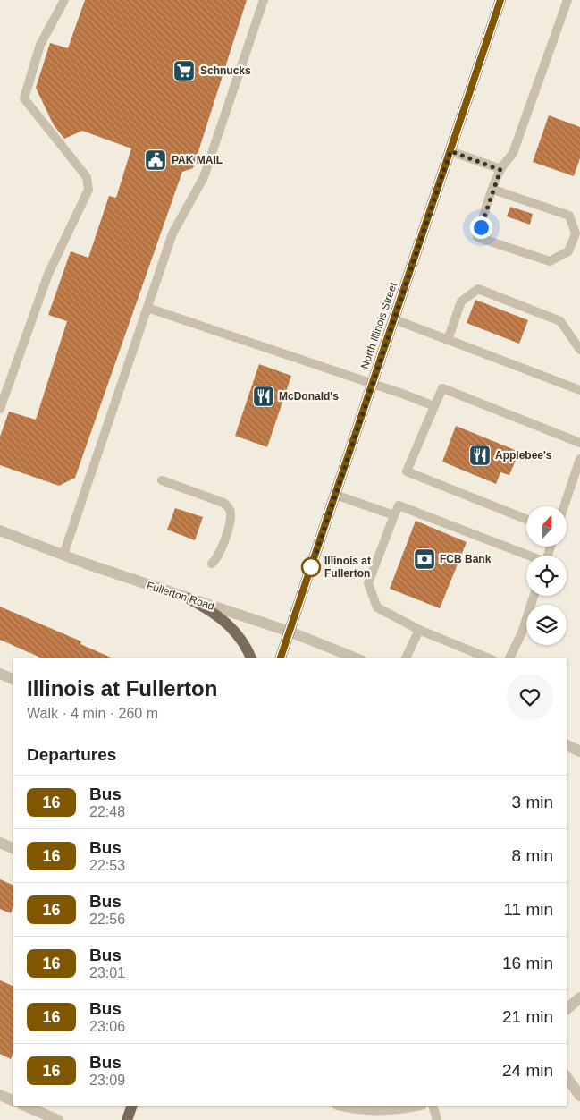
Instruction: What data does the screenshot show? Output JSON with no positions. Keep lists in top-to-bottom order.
{
  "streets": {
    "main road": ["North Illinois Street"],
    "street": ["Fullerton Road"]
  },
  "crossings": [
    ["North Illinois Street", "Fullerton Road"]
  ],
  "places": {
    "supermarket": ["Schnucks"],
    "public building": ["PAK MAIL"],
    "restaurant": ["McDonald's", "Applebee's"],
    "bank": ["FCB Bank"],
    "other": ["Illinois at Fullerton"]
  },
  "lines": ["bus line 16"],
  "north": "top",
  "page": {
    "heading": [
      ["Illinois at Fullerton", "Walk · 4 min · 260 m"],
      "Departures"
    ],
    "list": [
      {
        "mark": "16",
        "name": "Bus",
        "note": "22:48",
        "value": "3 min"
      },
      {
        "mark": "16",
        "name": "Bus",
        "note": "22:53",
        "value": "8 min"
      },
      {
        "mark": "16",
        "name": "Bus",
        "note": "22:56",
        "value": "11 min"
      },
      {
        "mark": "16",
        "name": "Bus",
        "note": "23:01",
        "value": "16 min"
      },
      {
        "mark": "16",
        "name": "Bus",
        "note": "23:06",
        "value": "21 min"
      },
      {
        "mark": "16",
        "name": "Bus",
        "note": "23:09",
        "value": "24 min"
      }
    ]
  }
}
